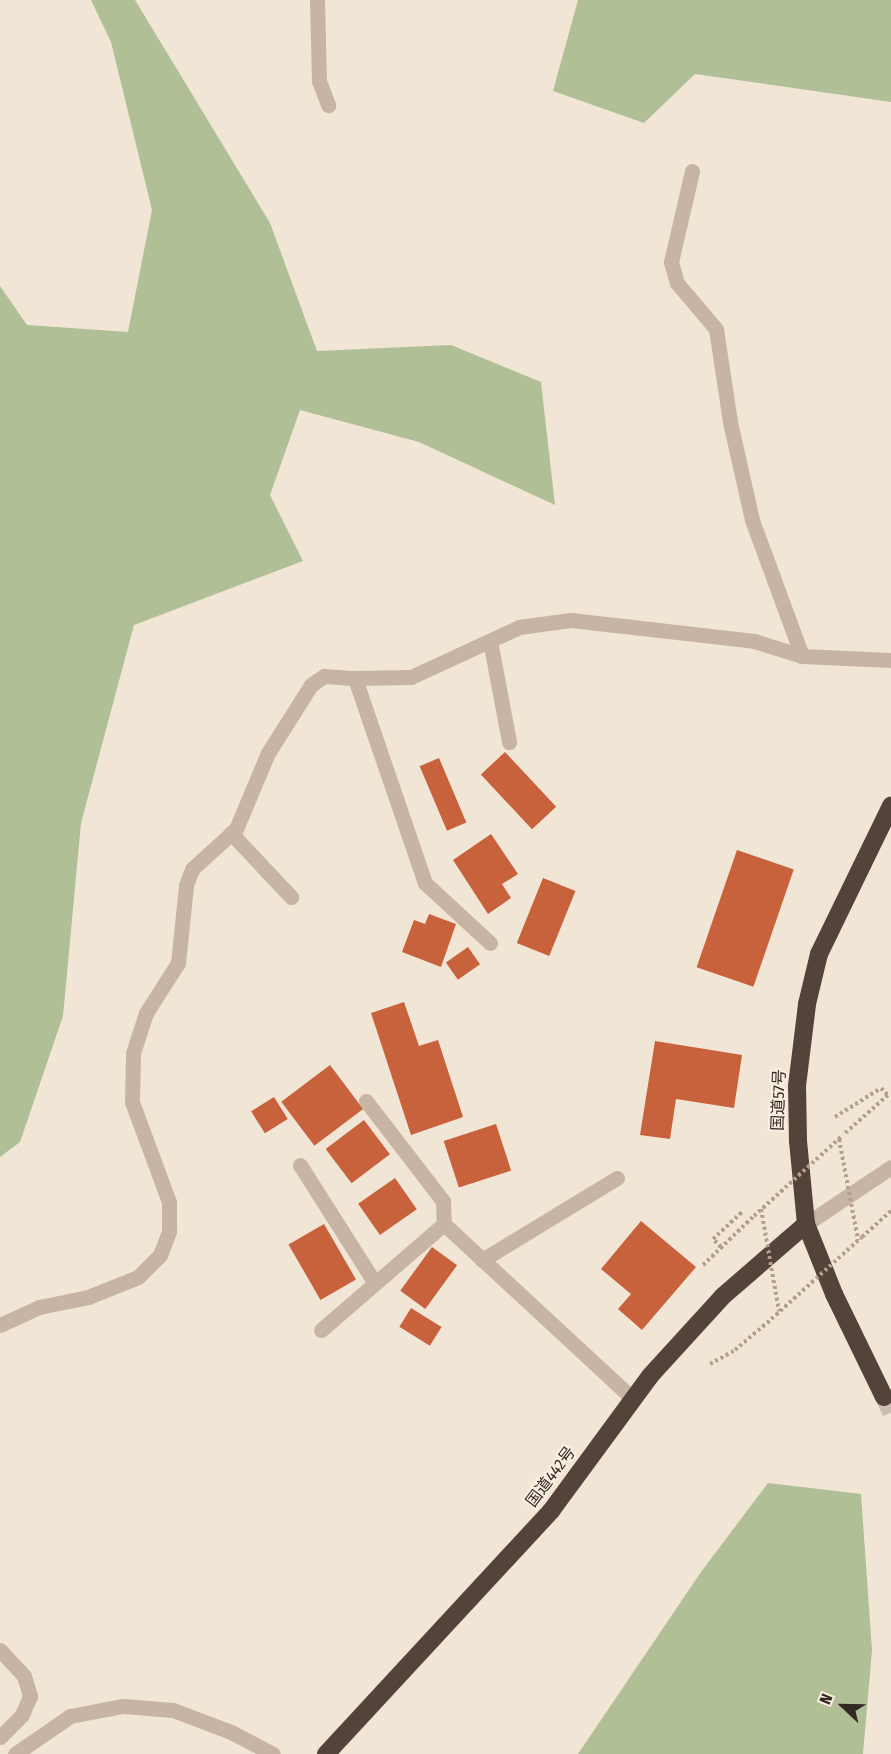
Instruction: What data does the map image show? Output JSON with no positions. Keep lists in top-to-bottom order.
{
  "streets": {
    "highway": ["国道57号", "国道442号"]
  },
  "crossings": [
    ["国道57号", "国道442号"]
  ],
  "north": "left"
}
